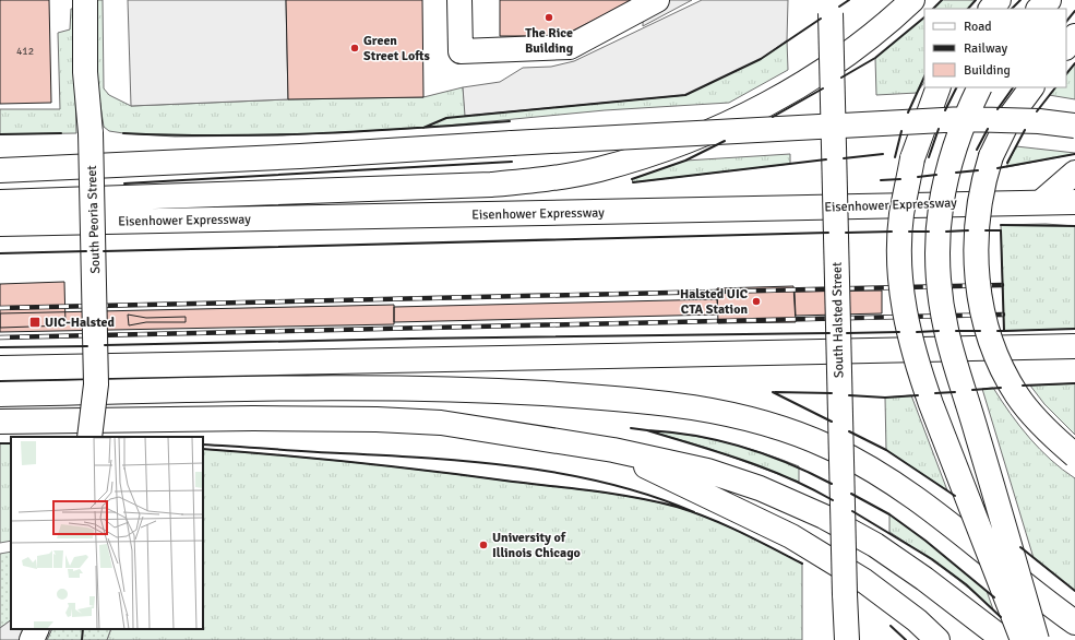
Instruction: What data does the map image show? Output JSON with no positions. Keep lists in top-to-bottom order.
{
  "streets": {
    "main road": ["Eisenhower Expressway", "South Peoria Street", "South Halsted Street"]
  },
  "places": {
    "other": [
      "The Rice Building",
      "Green Street Lofts",
      "Halsted UIC CTA Station",
      "University of Illinois Chicago"
    ],
    "transit": ["UIC-Halsted"]
  },
  "house_numbers": ["412"],
  "legend": ["Road", "Railway", "Building"]
}
